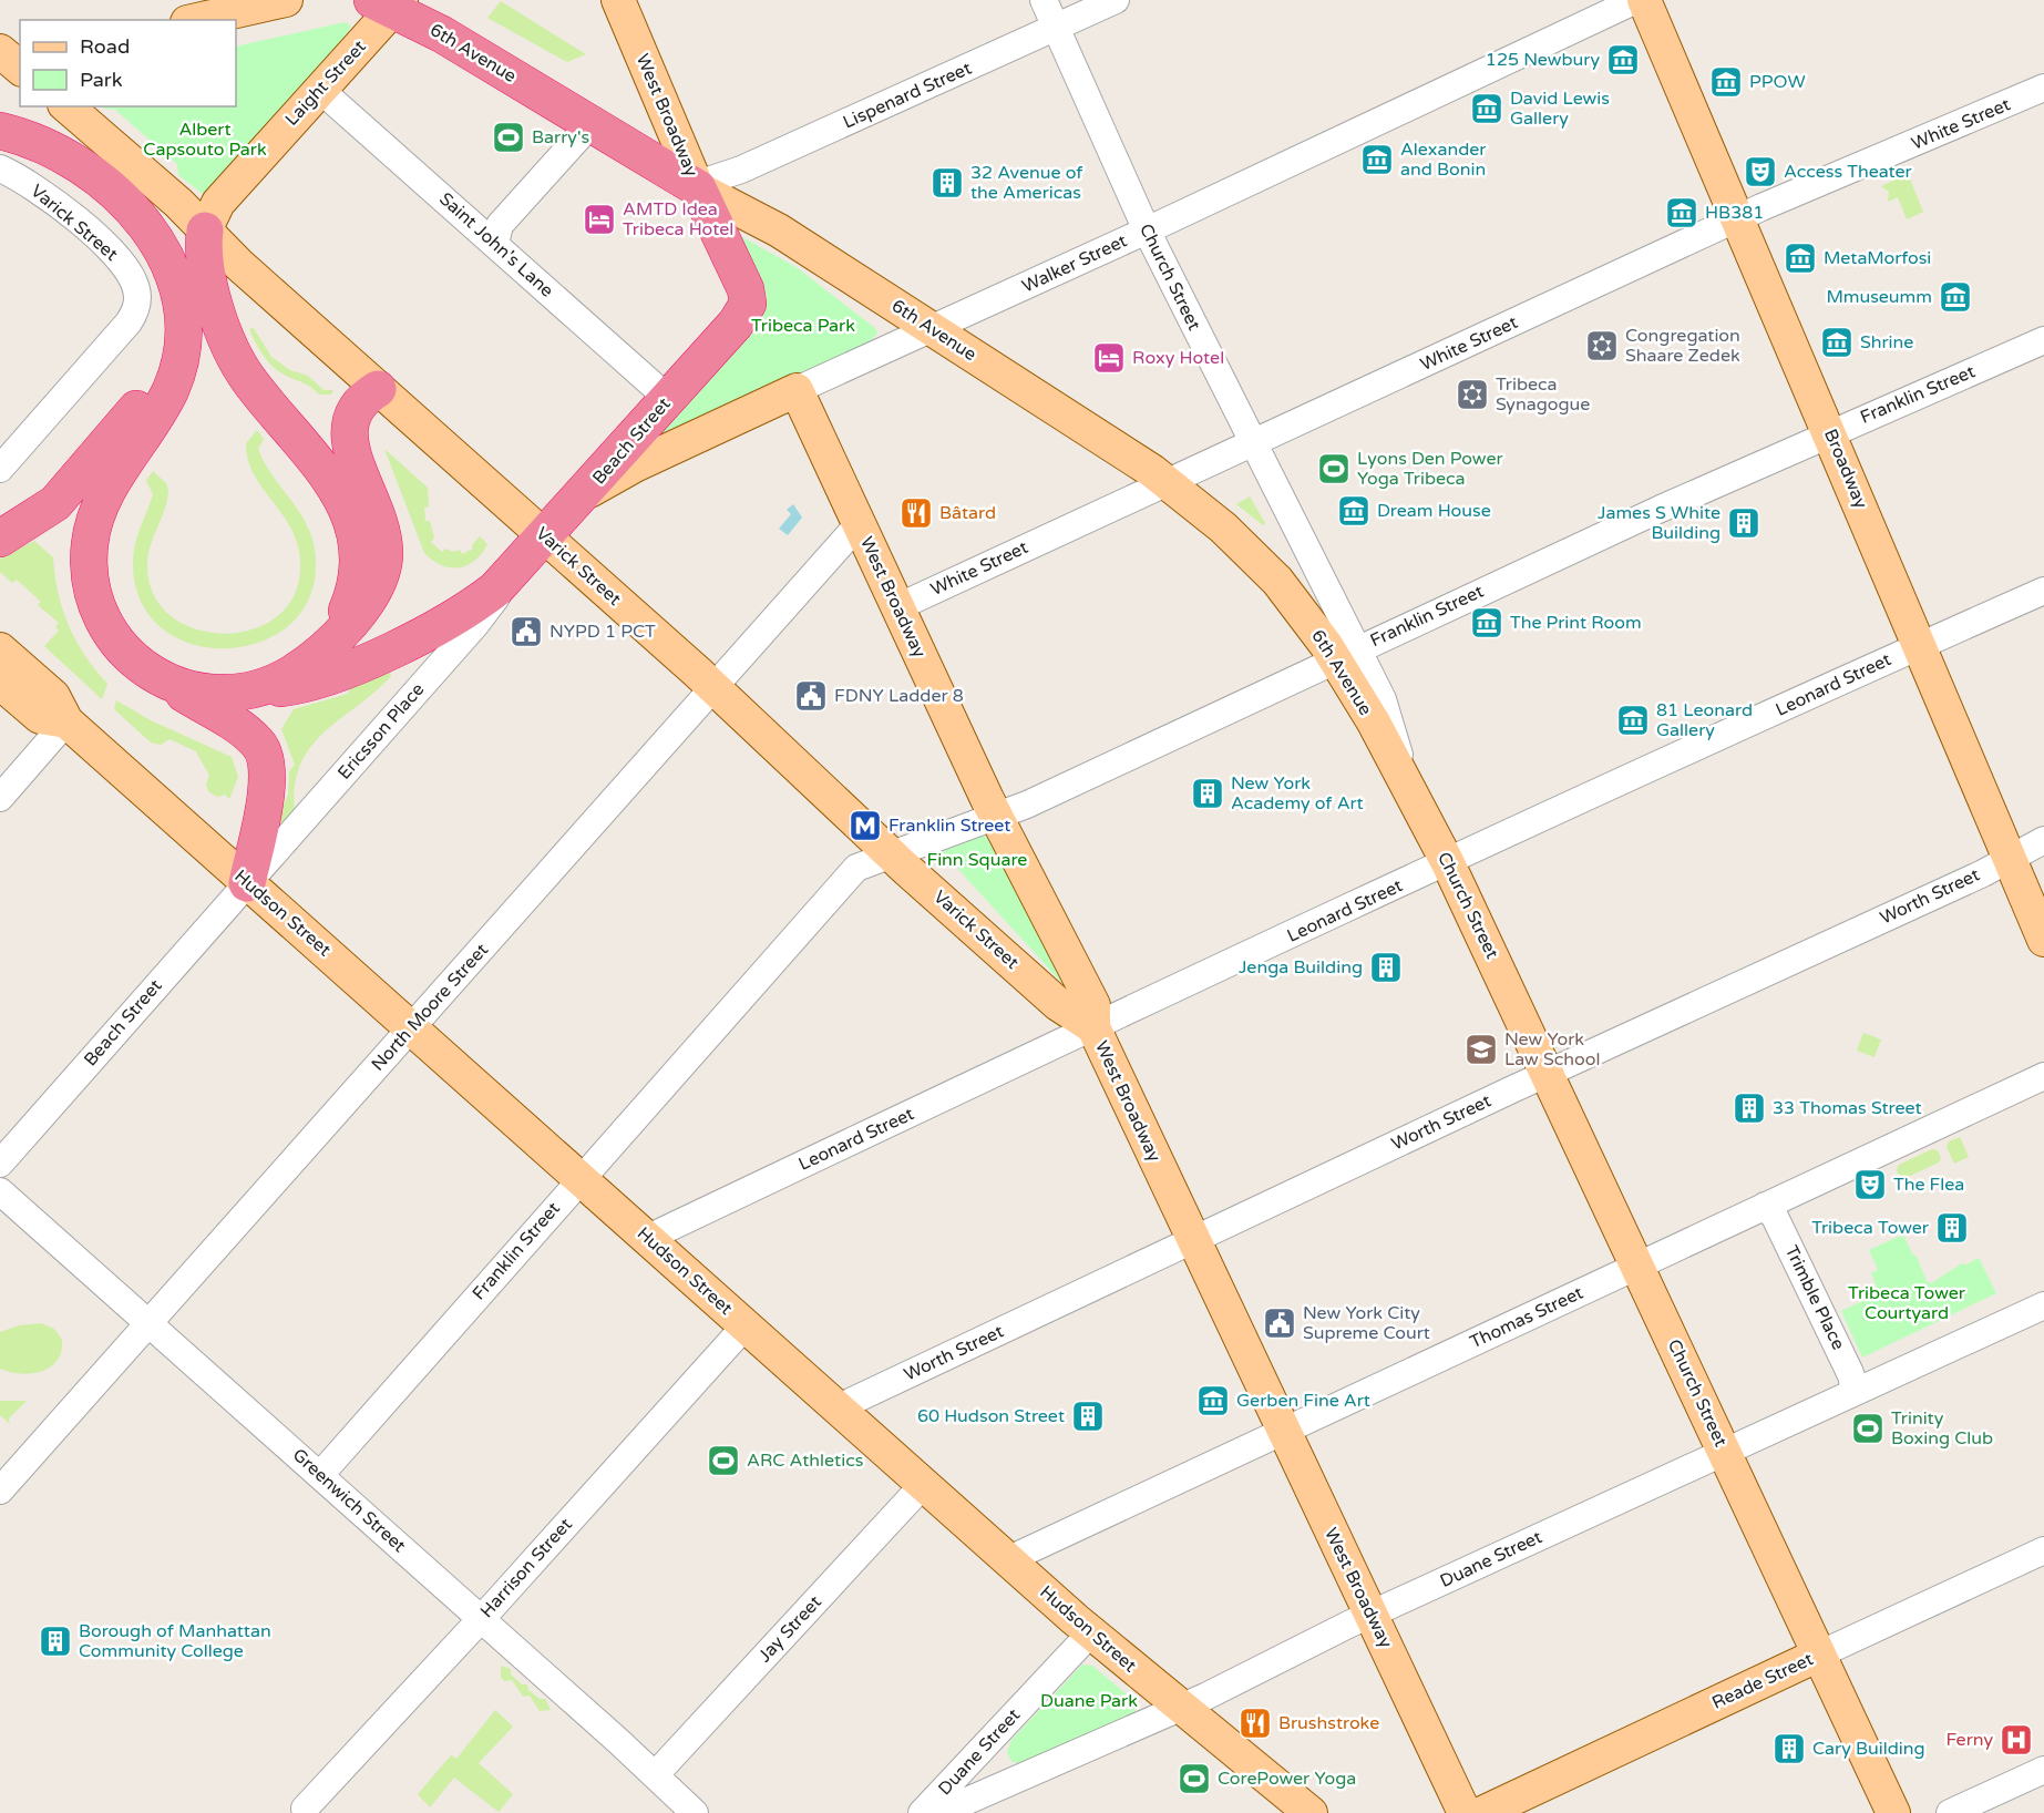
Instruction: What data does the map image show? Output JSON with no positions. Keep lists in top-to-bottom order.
{
  "streets": {
    "highway": ["6th Avenue", "West Broadway", "Beach Street"],
    "main road": [
      "Laight Street",
      "Varick Street",
      "Walker Street",
      "Church Street",
      "Broadway",
      "Hudson Street",
      "Reade Street"
    ],
    "street": [
      "Lispenard Street",
      "White Street",
      "Saint John's Lane",
      "Franklin Street",
      "Leonard Street",
      "Ericsson Place",
      "Worth Street",
      "North Moore Street",
      "Trimble Place",
      "Thomas Street",
      "Greenwich Street",
      "Duane Street",
      "Harrison Street",
      "Jay Street"
    ]
  },
  "crossings": [
    ["6th Avenue", "Laight Street"],
    ["6th Avenue", "Lispenard Street"],
    ["6th Avenue", "West Broadway"],
    ["6th Avenue", "White Street"],
    ["6th Avenue", "Walker Street"],
    ["6th Avenue", "Church Street"],
    ["6th Avenue", "Franklin Street"],
    ["Laight Street", "Varick Street"],
    ["Laight Street", "Saint John's Lane"],
    ["Lispenard Street", "West Broadway"],
    ["Lispenard Street", "Church Street"],
    ["West Broadway", "White Street"],
    ["West Broadway", "Varick Street"],
    ["West Broadway", "Walker Street"],
    ["West Broadway", "Franklin Street"],
    ["West Broadway", "Beach Street"],
    ["West Broadway", "Leonard Street"],
    ["West Broadway", "Worth Street"],
    ["West Broadway", "North Moore Street"],
    ["West Broadway", "Thomas Street"],
    ["West Broadway", "Duane Street"],
    ["White Street", "Church Street"],
    ["White Street", "Broadway"],
    ["Varick Street", "Franklin Street"],
    ["Varick Street", "Beach Street"],
    ["Varick Street", "Leonard Street"],
    ["Varick Street", "North Moore Street"],
    ["Saint John's Lane", "Beach Street"],
    ["Walker Street", "Church Street"],
    ["Walker Street", "Beach Street"],
    ["Church Street", "Franklin Street"],
    ["Church Street", "Leonard Street"],
    ["Church Street", "Worth Street"],
    ["Church Street", "Thomas Street"],
    ["Church Street", "Duane Street"],
    ["Church Street", "Reade Street"],
    ["Franklin Street", "Broadway"],
    ["Franklin Street", "Hudson Street"],
    ["Franklin Street", "Greenwich Street"],
    ["Beach Street", "Ericsson Place"],
    ["Beach Street", "Hudson Street"],
    ["Broadway", "Leonard Street"],
    ["Broadway", "Worth Street"],
    ["Leonard Street", "Hudson Street"],
    ["Ericsson Place", "Hudson Street"],
    ["Worth Street", "Hudson Street"],
    ["Hudson Street", "North Moore Street"],
    ["Hudson Street", "Thomas Street"],
    ["Hudson Street", "Duane Street"],
    ["Hudson Street", "Harrison Street"],
    ["Hudson Street", "Jay Street"],
    ["North Moore Street", "Greenwich Street"],
    ["Trimble Place", "Thomas Street"],
    ["Trimble Place", "Duane Street"],
    ["Greenwich Street", "Harrison Street"],
    ["Greenwich Street", "Jay Street"]
  ],
  "parks": [
    "Albert Capsouto Park",
    "Tribeca Park",
    "Finn Square",
    "Tribeca Tower Courtyard",
    "Duane Park"
  ],
  "places": {
    "museum": [
      "125 Newbury",
      "PPOW",
      "David Lewis Gallery",
      "Alexander and Bonin",
      "HB381",
      "MetaMorfosi",
      "Mmuseumm",
      "Shrine",
      "Dream House",
      "The Print Room",
      "81 Leonard Gallery",
      "Gerben Fine Art"
    ],
    "sports": [
      "Barry's",
      "Lyons Den Power Yoga Tribeca",
      "Trinity Boxing Club",
      "ARC Athletics",
      "CorePower Yoga"
    ],
    "theatre": ["Access Theater", "The Flea"],
    "building": [
      "32 Avenue of the Americas",
      "James S White Building",
      "New York Academy of Art",
      "Jenga Building",
      "33 Thomas Street",
      "Tribeca Tower",
      "60 Hudson Street",
      "Borough of Manhattan Community College",
      "Cary Building"
    ],
    "hotel": ["AMTD Idea Tribeca Hotel", "Roxy Hotel"],
    "synagogue": ["Congregation Shaare Zedek", "Tribeca Synagogue"],
    "restaurant": ["Bâtard", "Brushstroke"],
    "public building": ["NYPD 1 PCT", "FDNY Ladder 8", "New York City Supreme Court"],
    "metro station": ["Franklin Street"],
    "school or university": ["New York Law School"],
    "hospital": ["Ferny"]
  },
  "legend": ["Road", "Park"]
}
